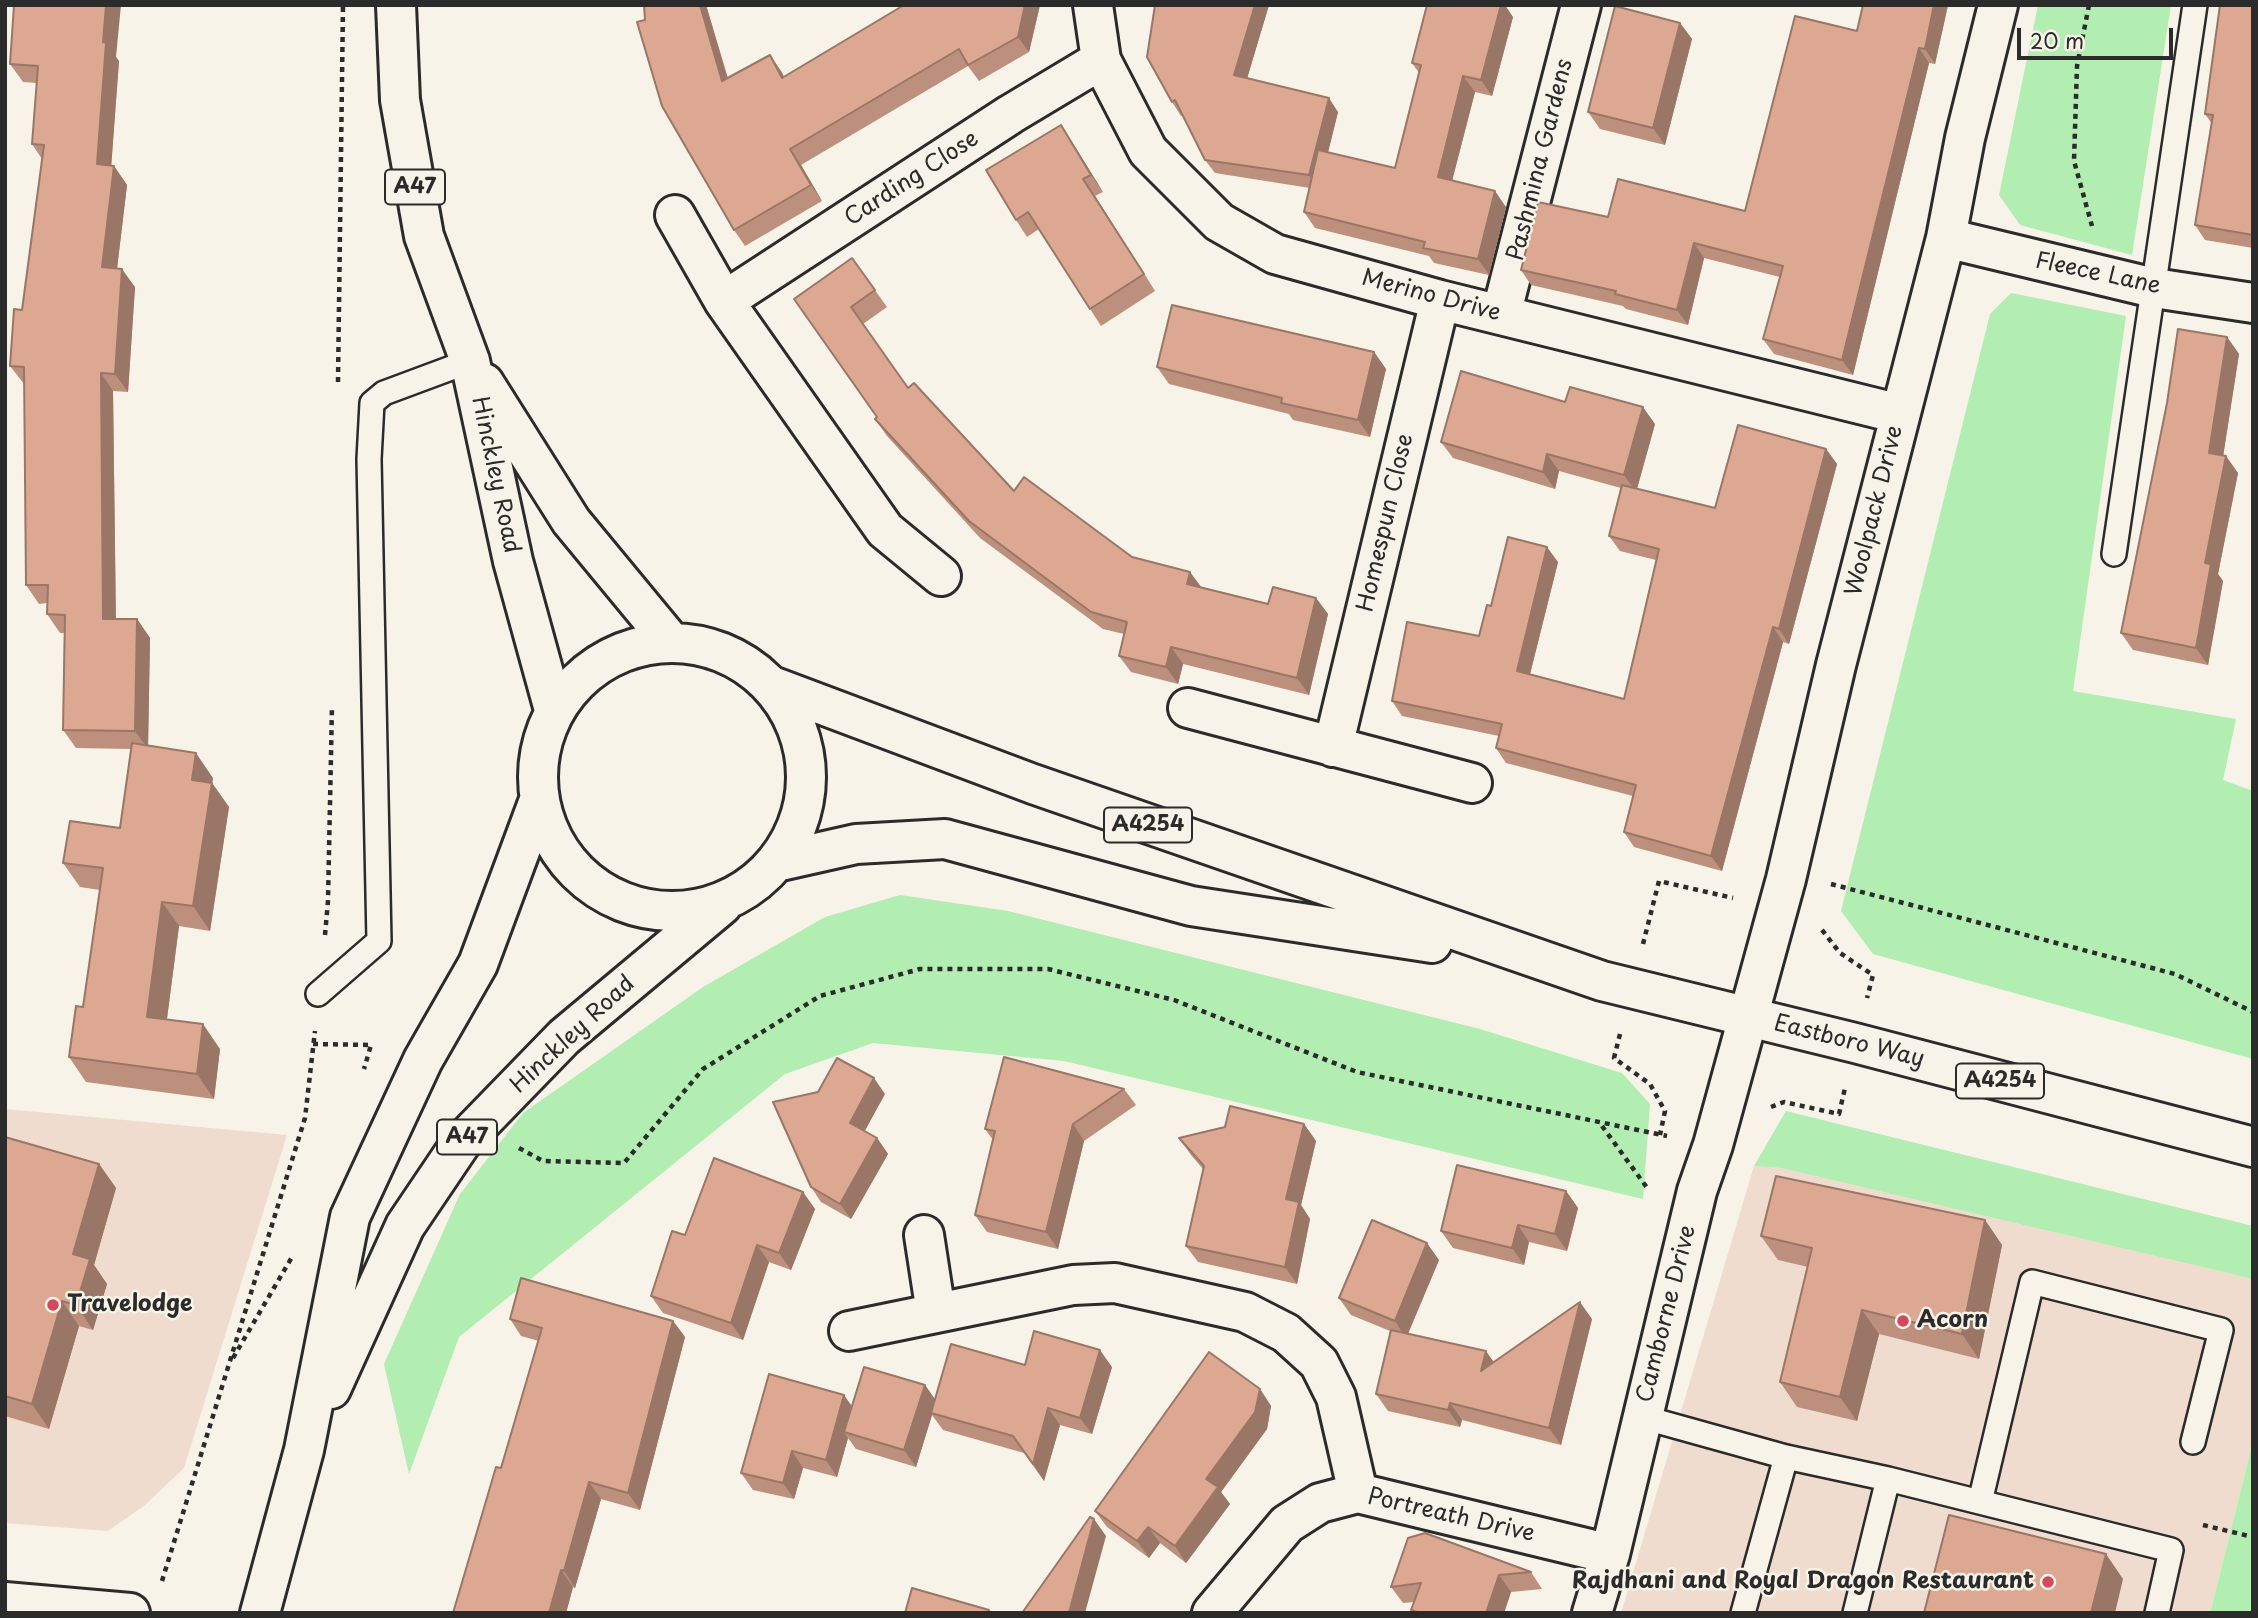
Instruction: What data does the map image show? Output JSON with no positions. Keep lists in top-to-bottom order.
{
  "streets": {
    "street": [
      "Pashmina Gardens",
      "Carding Close",
      "A47",
      "Fleece Lane",
      "Merino Drive",
      "Hinckley Road",
      "Woolpack Drive",
      "Homespun Close",
      "A4254",
      "Eastboro Way",
      "Camborne Drive",
      "Portreath Drive"
    ]
  },
  "crossings": [
    ["Pashmina Gardens", "Merino Drive"],
    ["Carding Close", "Merino Drive"],
    ["A47", "Hinckley Road"],
    ["A47", "A4254"],
    ["Fleece Lane", "Woolpack Drive"],
    ["Merino Drive", "Woolpack Drive"],
    ["Merino Drive", "Homespun Close"],
    ["Woolpack Drive", "Eastboro Way"],
    ["Woolpack Drive", "Camborne Drive"],
    ["A4254", "Eastboro Way"],
    ["Eastboro Way", "Camborne Drive"],
    ["Camborne Drive", "Portreath Drive"]
  ],
  "places": ["Travelodge", "Acorn", "Rajdhani and Royal Dragon Restaurant"],
  "scale_bar": "20 m"
}
